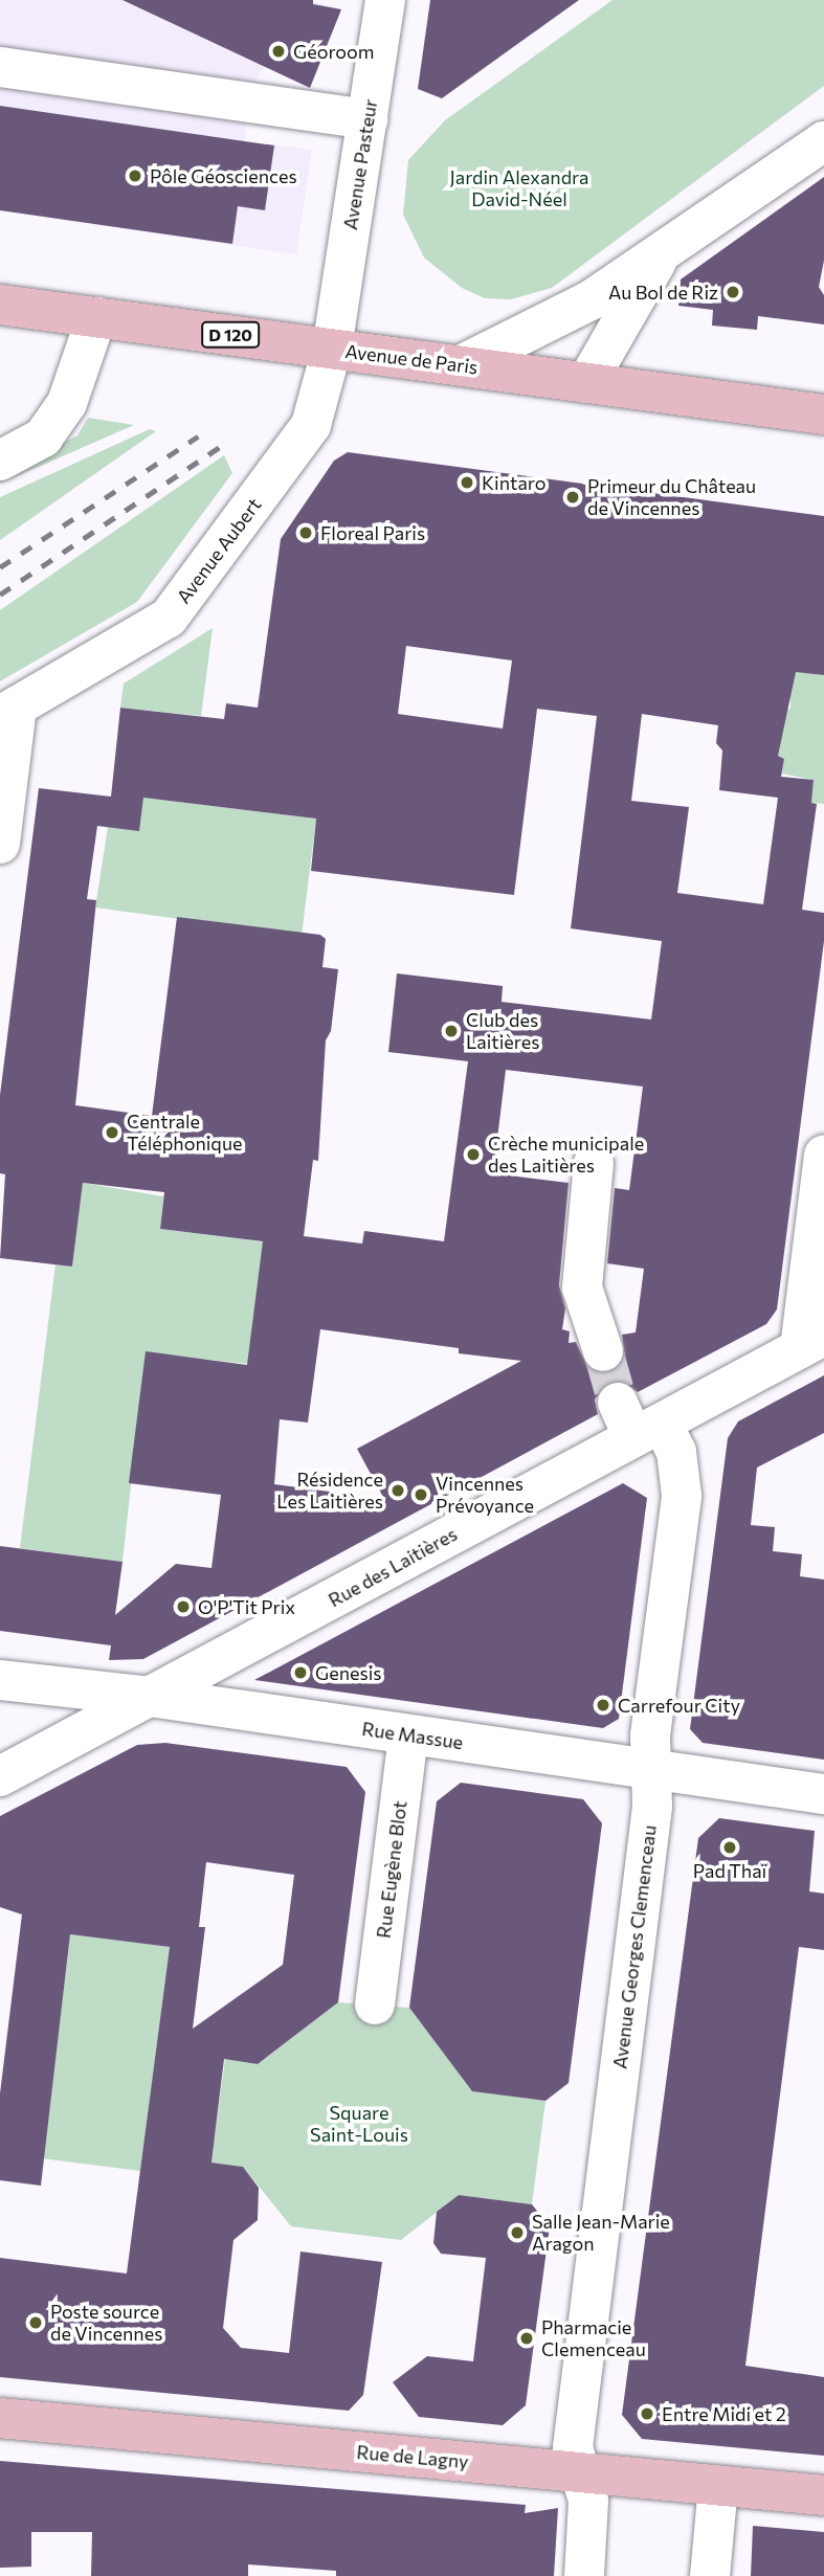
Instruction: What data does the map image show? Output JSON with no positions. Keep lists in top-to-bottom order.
{
  "streets": {
    "main road": ["D 120", "Avenue de Paris", "Rue de Lagny"],
    "street": [
      "Avenue Pasteur",
      "Avenue Aubert",
      "Rue des Laitières",
      "Rue Massue",
      "Rue Eugène Blot",
      "Avenue Georges Clemenceau"
    ]
  },
  "crossings": [
    ["Avenue Pasteur", "Avenue de Paris"],
    ["Avenue Pasteur", "Avenue Aubert"],
    ["Avenue de Paris", "Avenue Aubert"],
    ["Rue des Laitières", "Rue Massue"],
    ["Rue des Laitières", "Avenue Georges Clemenceau"],
    ["Rue Massue", "Rue Eugène Blot"],
    ["Rue Massue", "Avenue Georges Clemenceau"],
    ["Avenue Georges Clemenceau", "Rue de Lagny"]
  ],
  "parks": ["Jardin Alexandra David-Néel", "Square Saint-Louis"],
  "places": [
    "Géoroom",
    "Pôle Géosciences",
    "Au Bol de Riz",
    "Kintaro",
    "Primeur du Château de Vincennes",
    "Floreal Paris",
    "Club des Laitières",
    "Centrale Téléphonique",
    "Crèche municipale des Laitières",
    "Résidence Les Laitières",
    "Vincennes Prévoyance",
    "O'P'Tit Prix",
    "Genesis",
    "Carrefour City",
    "Pad Thaï",
    "Salle Jean-Marie Aragon",
    "Poste source de Vincennes",
    "Pharmacie Clemenceau",
    "Entre Midi et 2"
  ]
}
